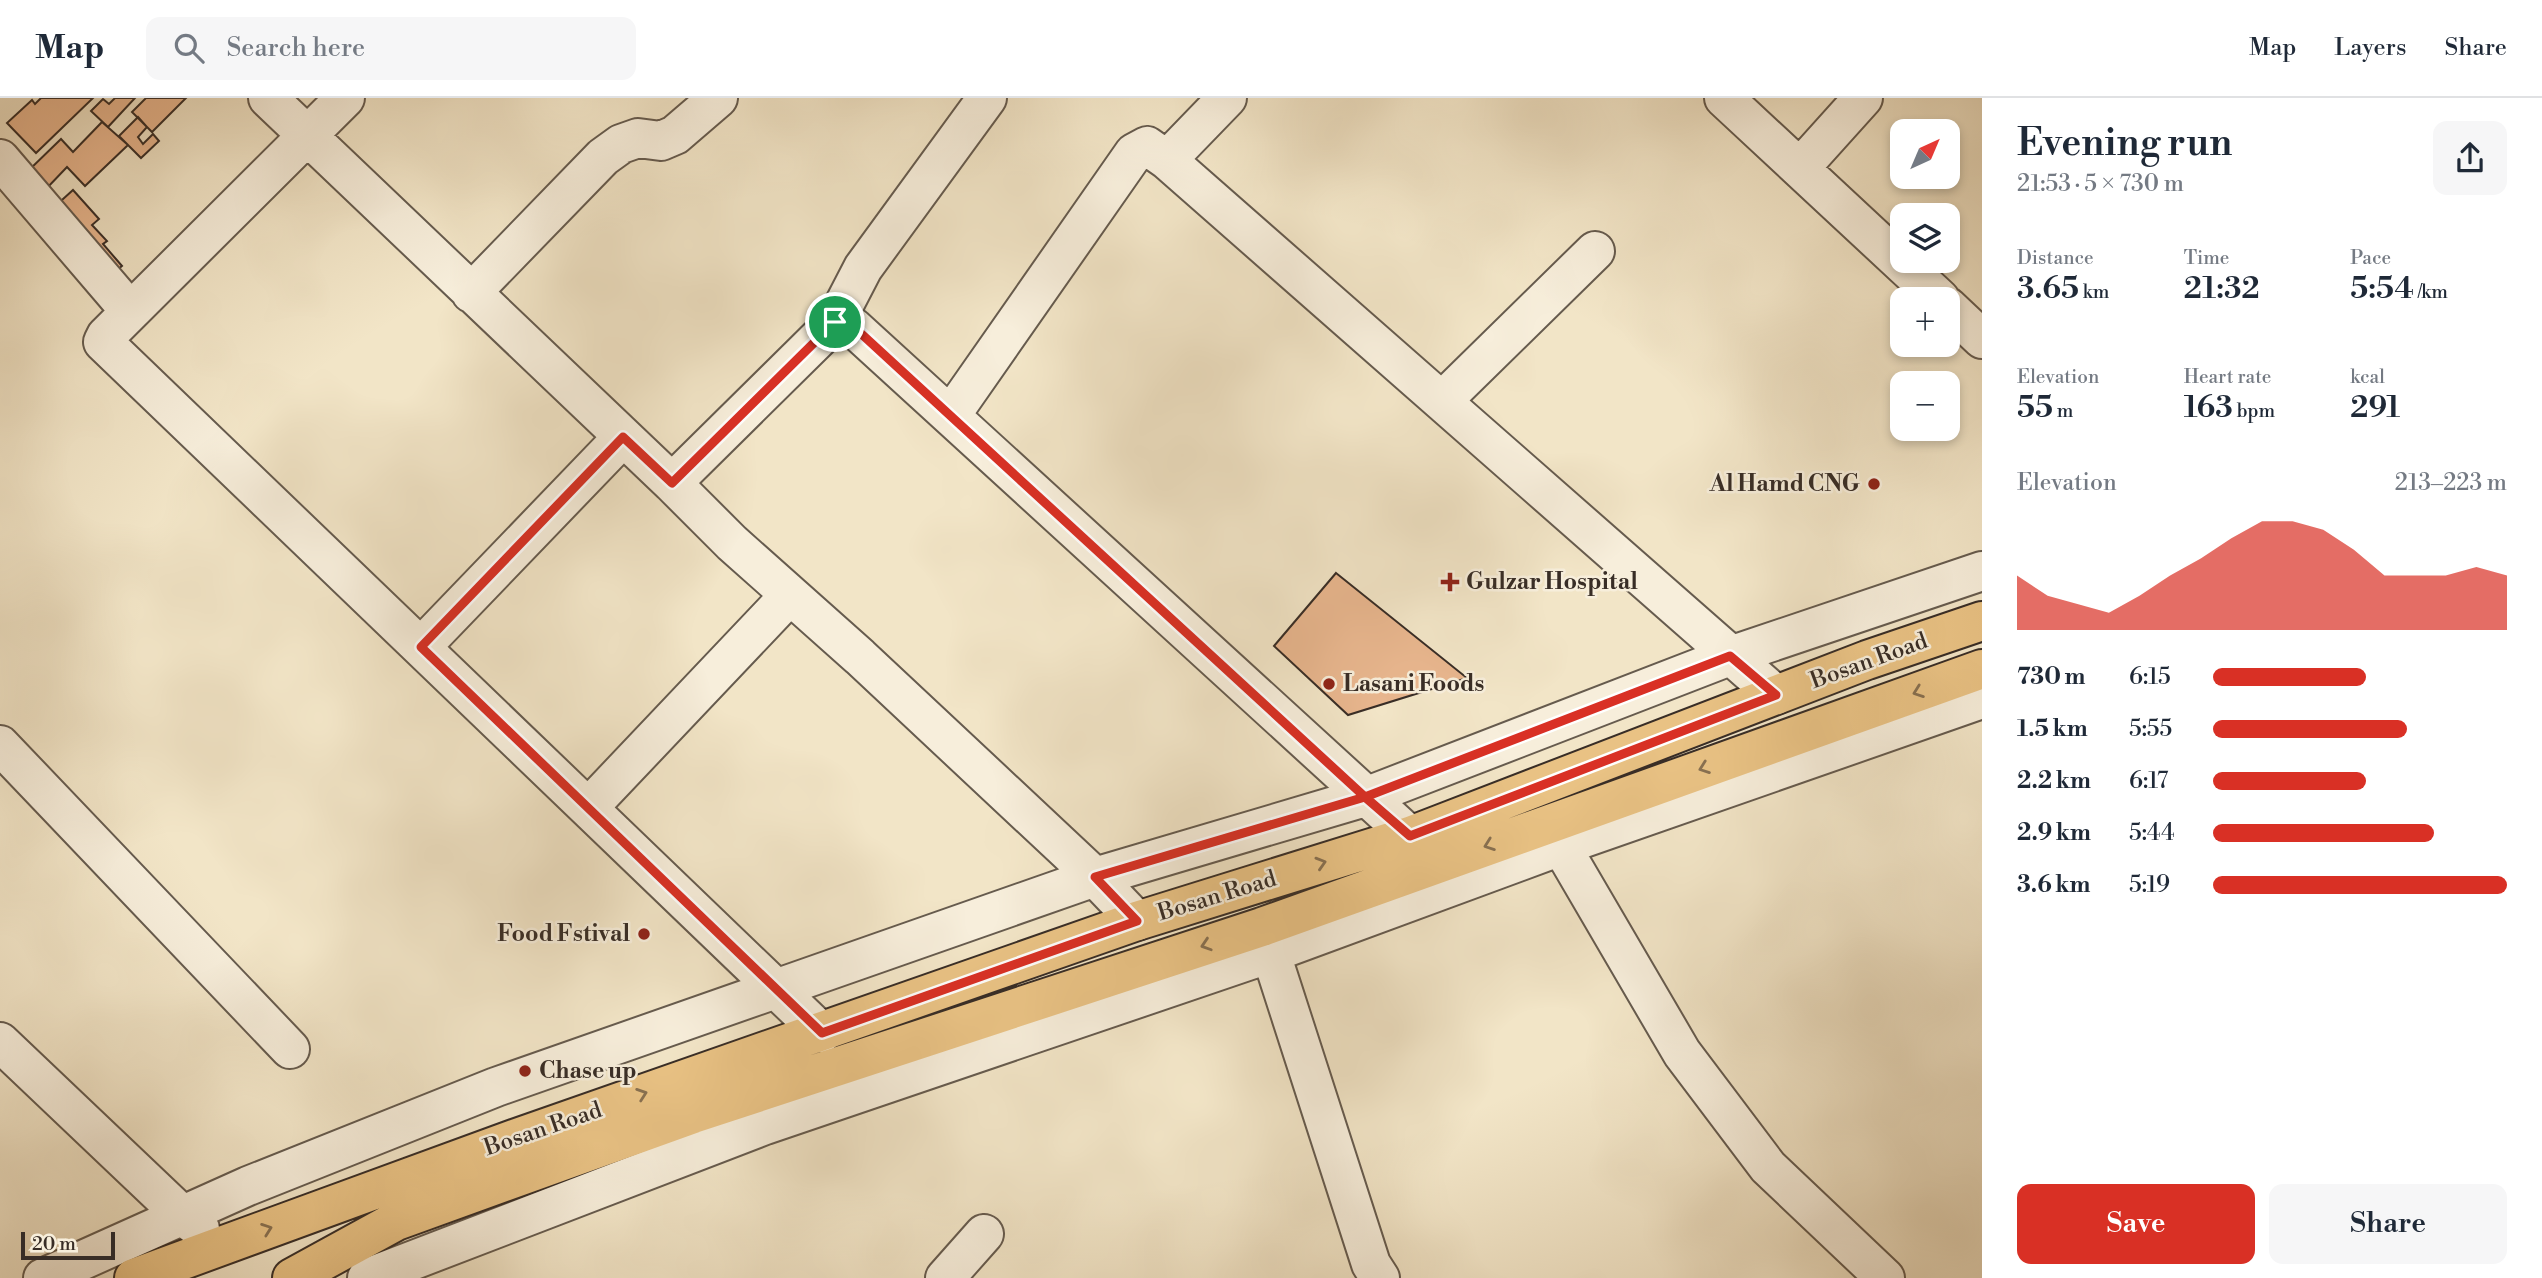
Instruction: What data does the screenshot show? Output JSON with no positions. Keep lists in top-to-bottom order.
{
  "streets": {
    "main road": ["Bosan Road"]
  },
  "places": {
    "other": [
      "Al Hamd CNG",
      "Lasani Foods",
      "Food Fstival",
      "Chase up"
    ],
    "health": ["Gulzar Hospital"]
  },
  "scale_bar": "20 m",
  "north": "top right",
  "page": {
    "header": "Map",
    "search": "Search here",
    "nav": ["Map", "Layers", "Share"],
    "heading": ["Evening run", "21:53 · 5 × 730 m"],
    "map_buttons": ["+", "−"],
    "stats": [
      ["Distance", "3.65 km"],
      ["Time", "21:32"],
      ["Pace", "5:54 /km"],
      ["Elevation", "55 m"],
      ["Heart rate", "163 bpm"],
      ["kcal", "291"]
    ],
    "chart": ["Elevation", "213–223 m"],
    "list": [
      {
        "name": "730 m",
        "note": "6:15"
      },
      {
        "name": "1.5 km",
        "note": "5:55"
      },
      {
        "name": "2.2 km",
        "note": "6:17"
      },
      {
        "name": "2.9 km",
        "note": "5:44"
      },
      {
        "name": "3.6 km",
        "note": "5:19"
      }
    ],
    "buttons": ["Save", "Share"],
    "scale": "20 m"
  }
}
